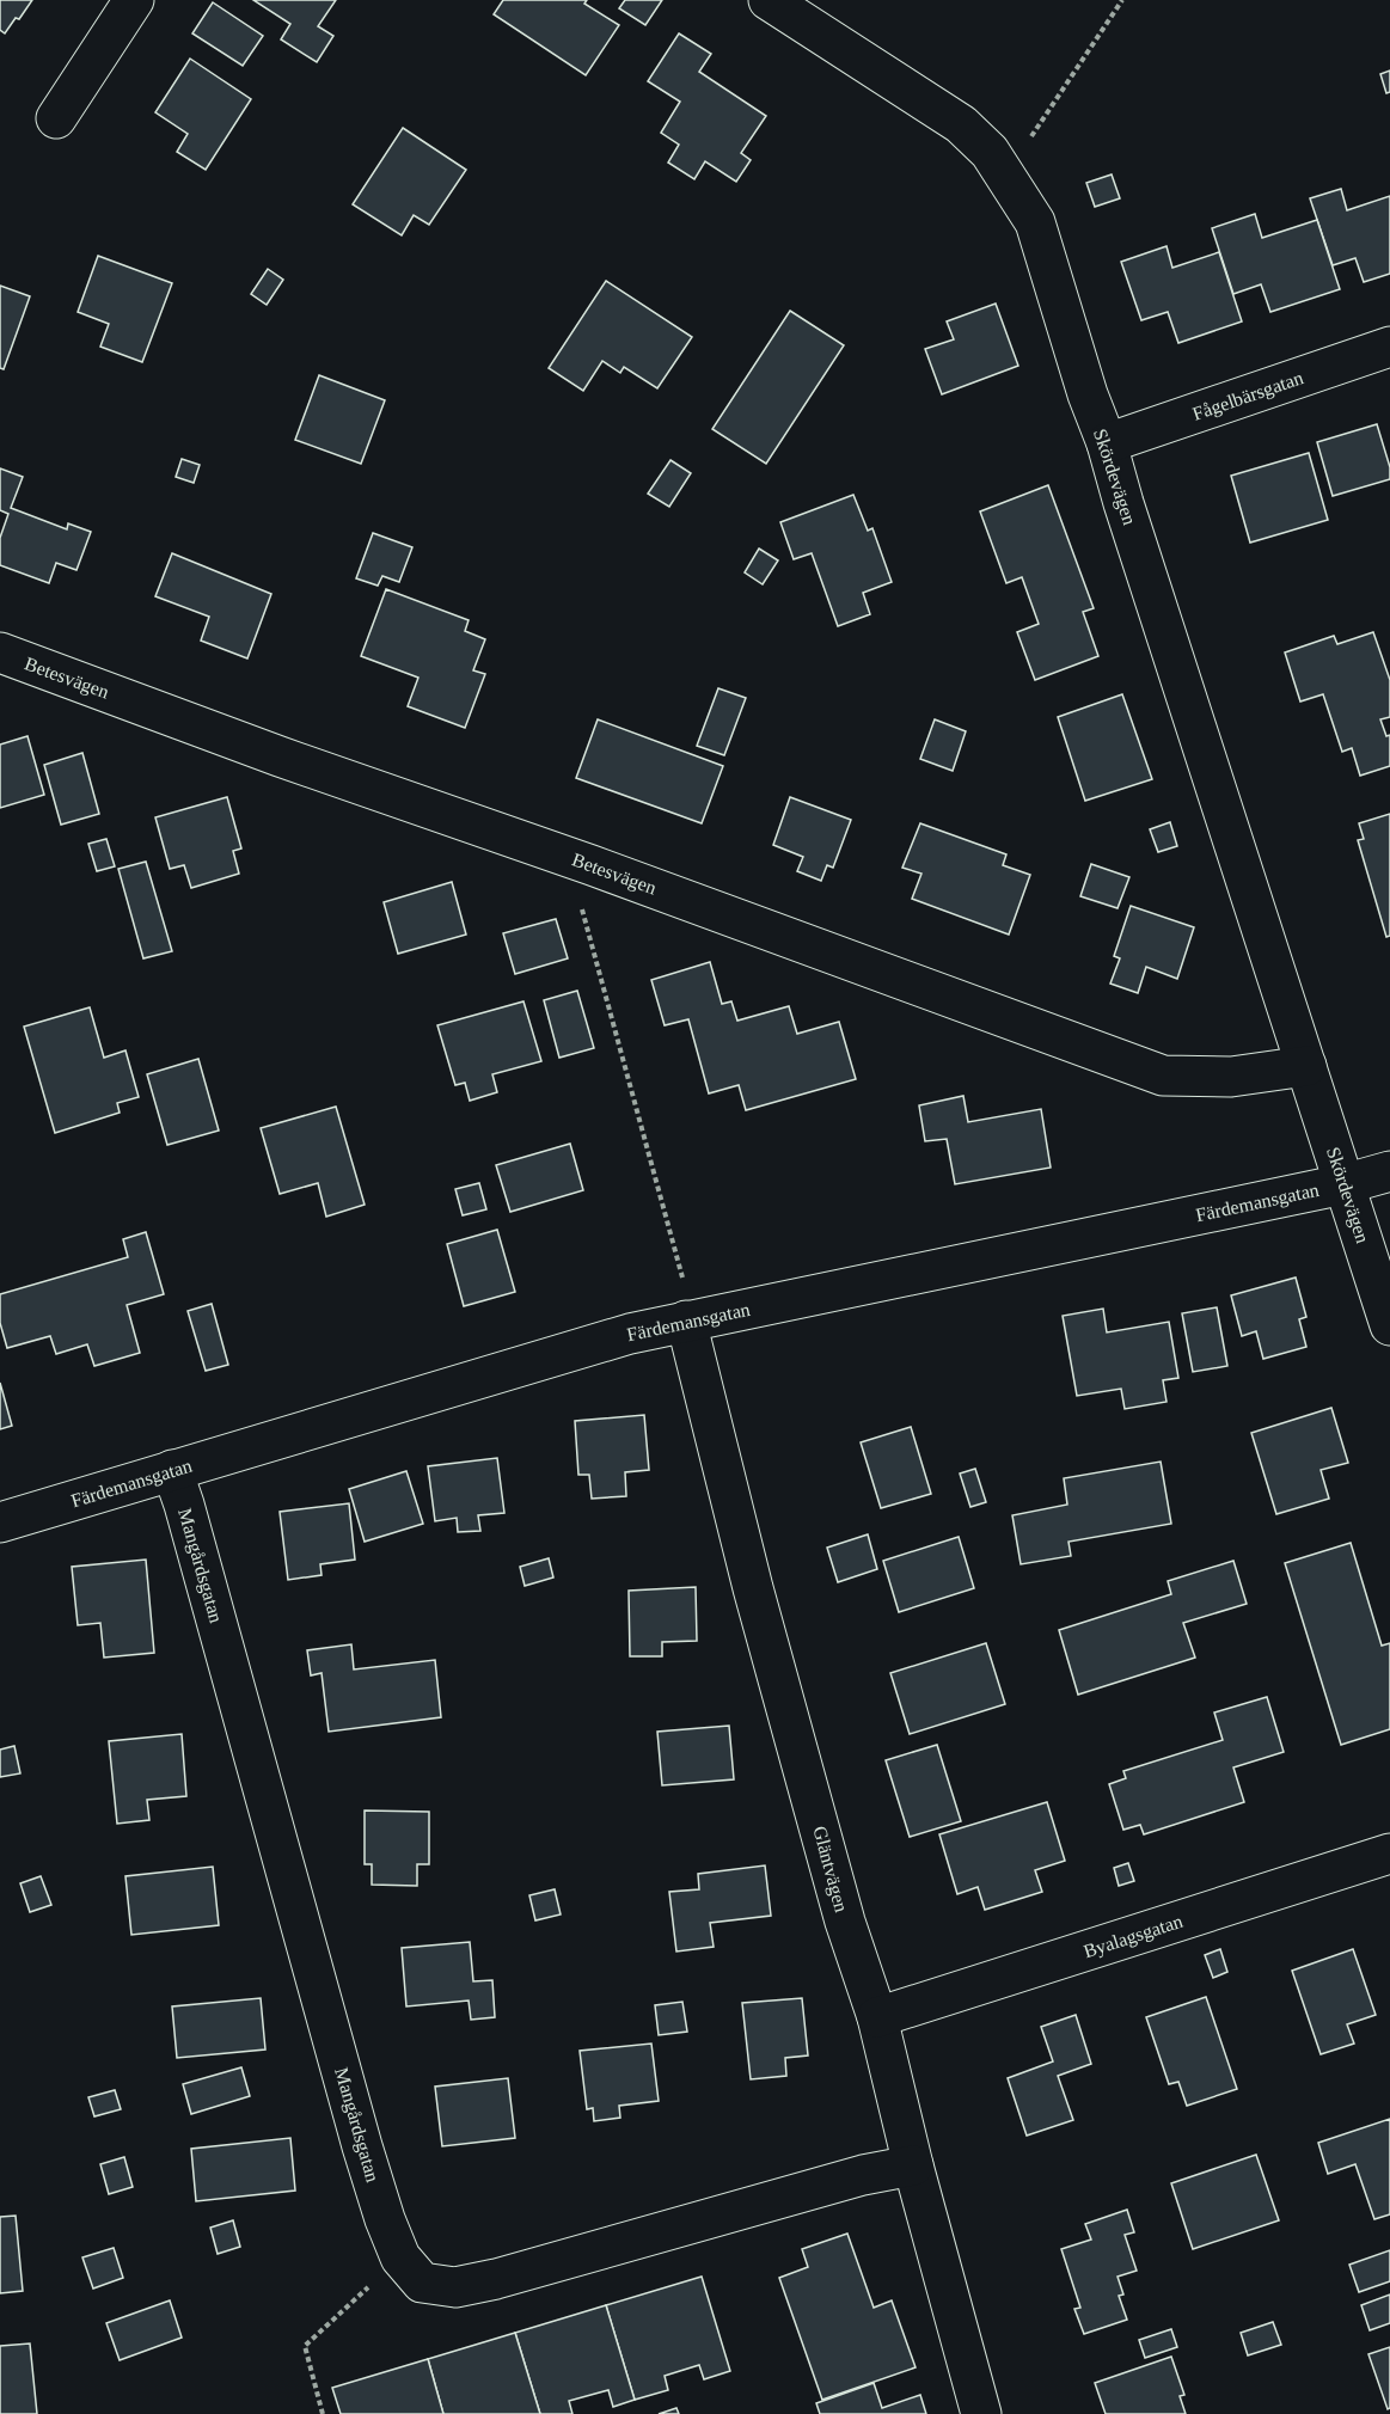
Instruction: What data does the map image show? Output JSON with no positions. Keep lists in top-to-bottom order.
{
  "streets": {
    "street": [
      "Fågelbärsgatan",
      "Skördevägen",
      "Betesvägen",
      "Färdemansgatan",
      "Mangårdsgatan",
      "Gläntvägen",
      "Byalagsgatan"
    ]
  },
  "crossings": [
    ["Fågelbärsgatan", "Skördevägen"],
    ["Skördevägen", "Betesvägen"],
    ["Skördevägen", "Färdemansgatan"],
    ["Färdemansgatan", "Mangårdsgatan"],
    ["Färdemansgatan", "Gläntvägen"],
    ["Mangårdsgatan", "Gläntvägen"],
    ["Gläntvägen", "Byalagsgatan"]
  ]
}
